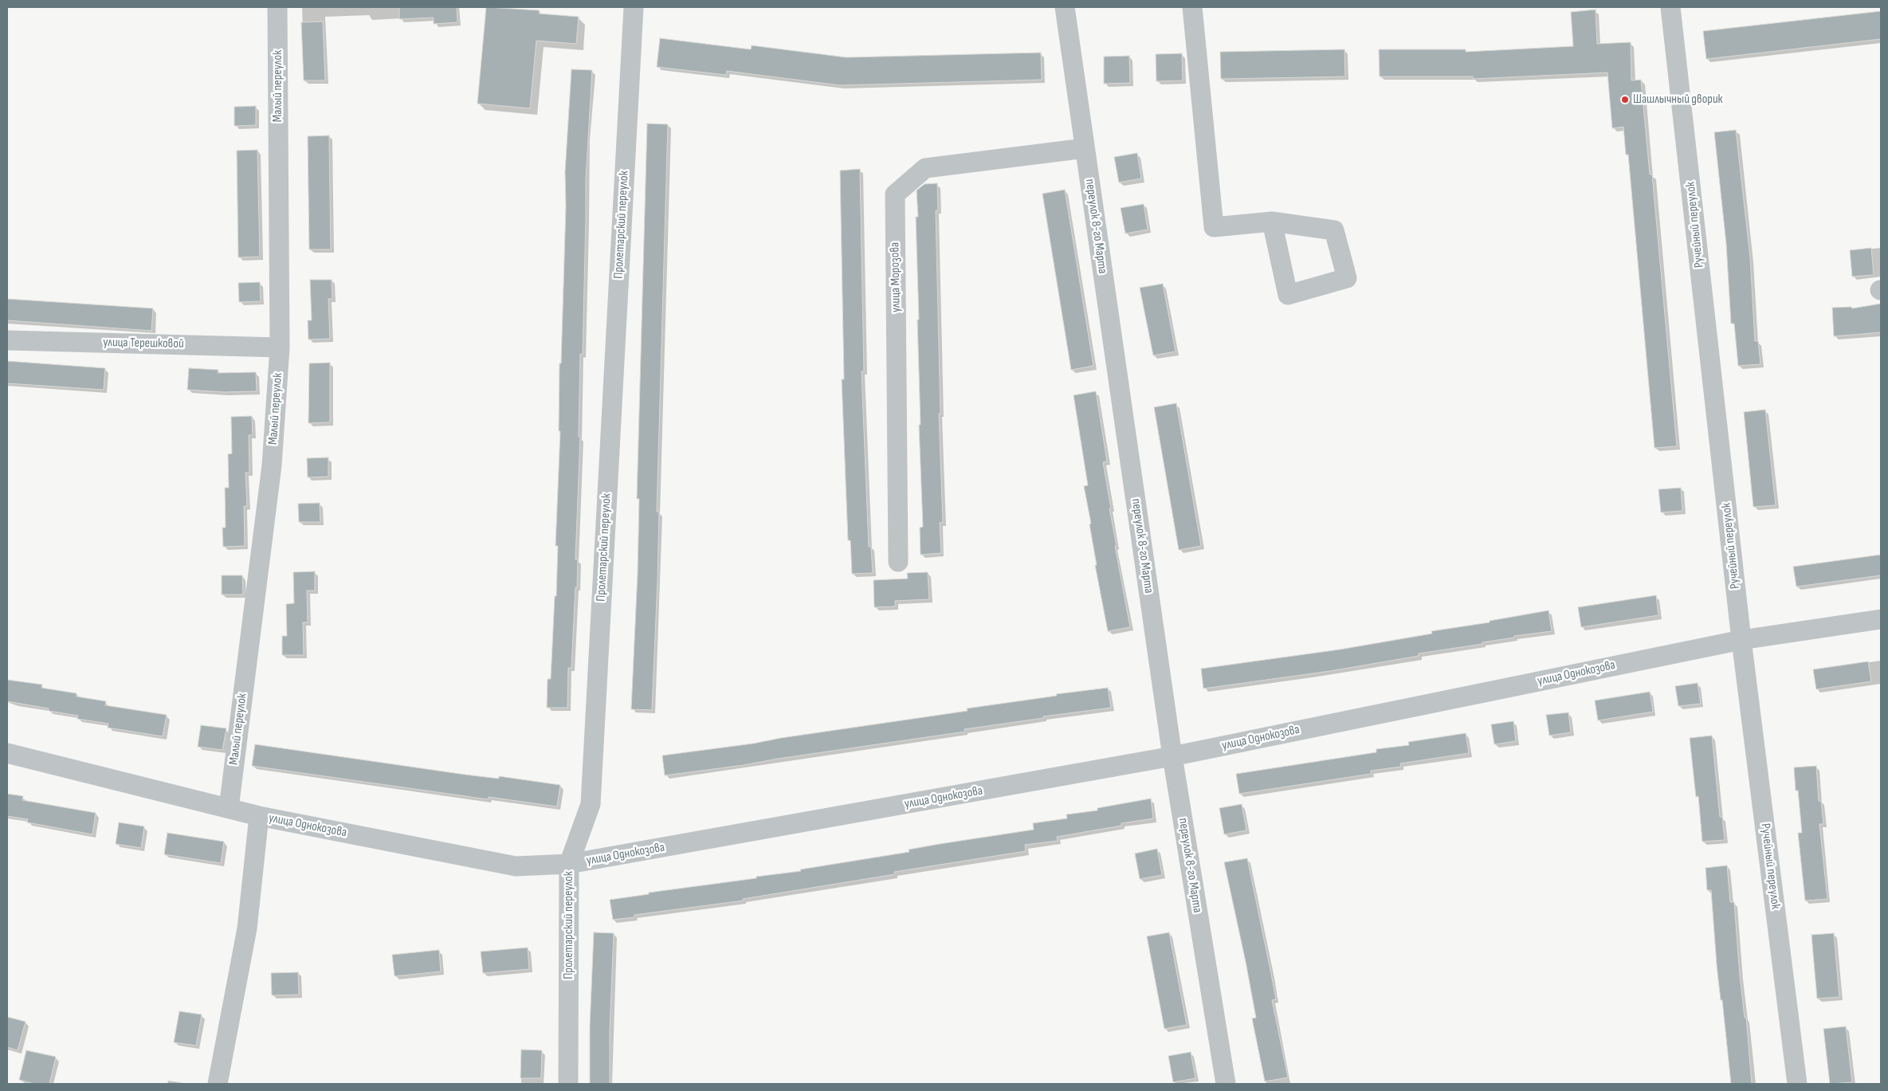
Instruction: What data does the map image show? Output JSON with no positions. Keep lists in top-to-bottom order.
{
  "streets": {
    "street": [
      "Малый переулок",
      "Пролетарский переулок",
      "Ручейный переулок",
      "переулок 8-го Марта",
      "улица Морозова",
      "улица Терешковой",
      "улица Однокозова"
    ]
  },
  "crossings": [
    ["Малый переулок", "улица Терешковой"],
    ["Малый переулок", "улица Однокозова"],
    ["Пролетарский переулок", "улица Однокозова"],
    ["Ручейный переулок", "улица Однокозова"],
    ["переулок 8-го Марта", "улица Морозова"],
    ["переулок 8-го Марта", "улица Однокозова"]
  ],
  "places": ["Шашлычный дворик"]
}
